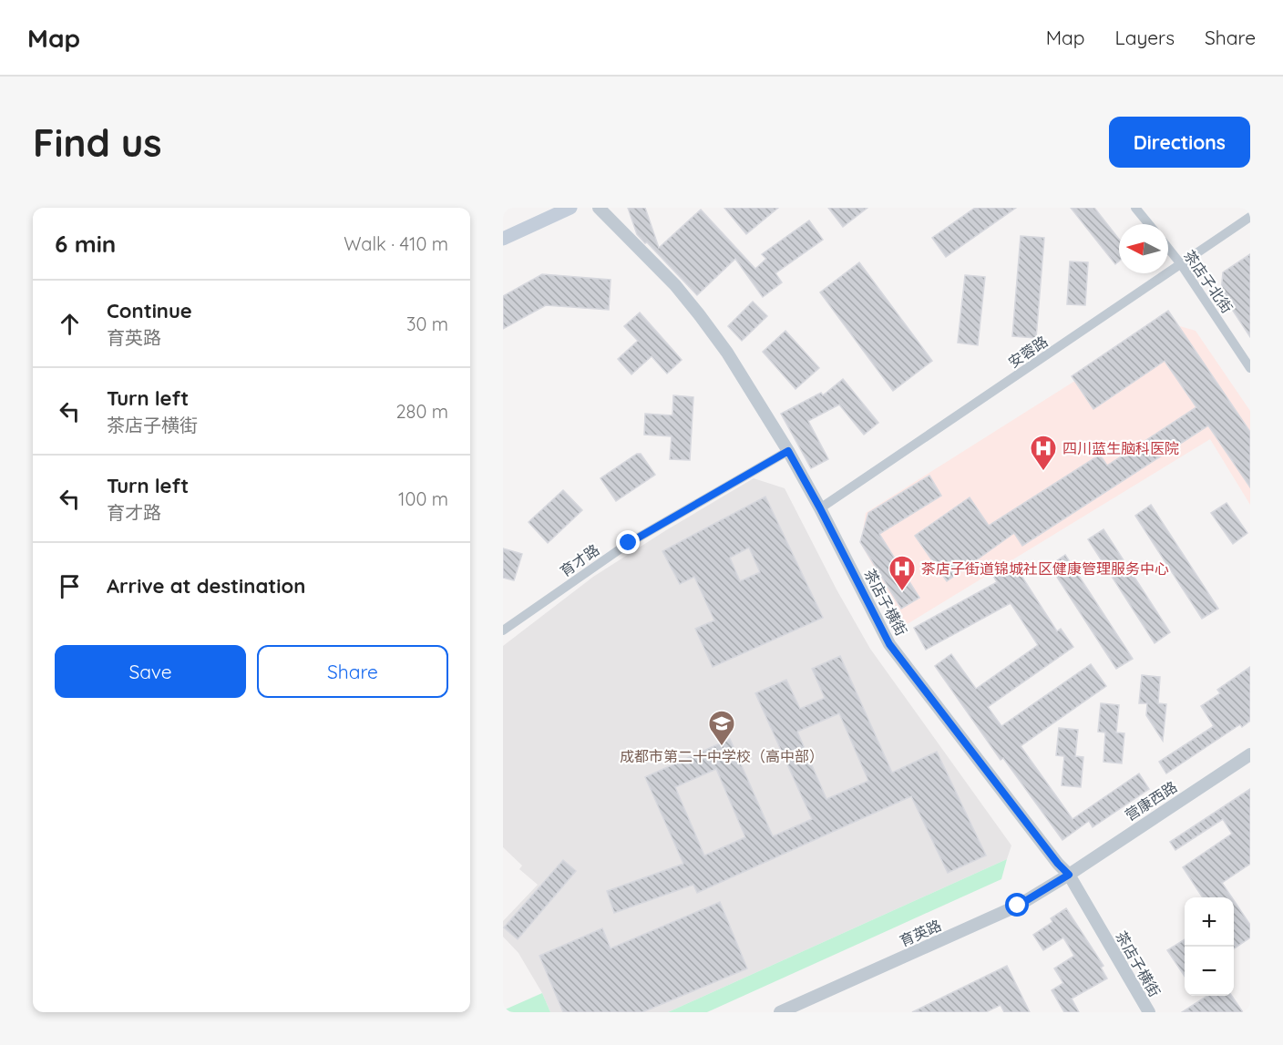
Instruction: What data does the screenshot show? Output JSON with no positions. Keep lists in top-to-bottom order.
{
  "streets": {
    "street": [
      "茶店子北街",
      "安蓉路",
      "育才路",
      "茶店子横街",
      "营康西路",
      "育英路"
    ]
  },
  "crossings": [
    ["茶店子北街", "安蓉路"],
    ["安蓉路", "茶店子横街"],
    ["育才路", "茶店子横街"],
    ["茶店子横街", "营康西路"],
    ["茶店子横街", "育英路"],
    ["营康西路", "育英路"]
  ],
  "places": {
    "hospital": ["四川蓝生脑科医院", "茶店子街道锦城社区健康管理服务中心"],
    "school or university": ["成都市第二十中学校（高中部）"]
  },
  "north": "left",
  "page": {
    "header": "Map",
    "nav": ["Map", "Layers", "Share"],
    "buttons": [
      "Directions",
      ["Save", "Share"]
    ],
    "title": "Find us",
    "heading": ["6 min", "Walk · 410 m"],
    "list": [
      ["Continue", "育英路", "30 m"],
      ["Turn left", "茶店子横街", "280 m"],
      ["Turn left", "育才路", "100 m"],
      "Arrive at destination"
    ],
    "map_buttons": ["+", "−"]
  }
}
